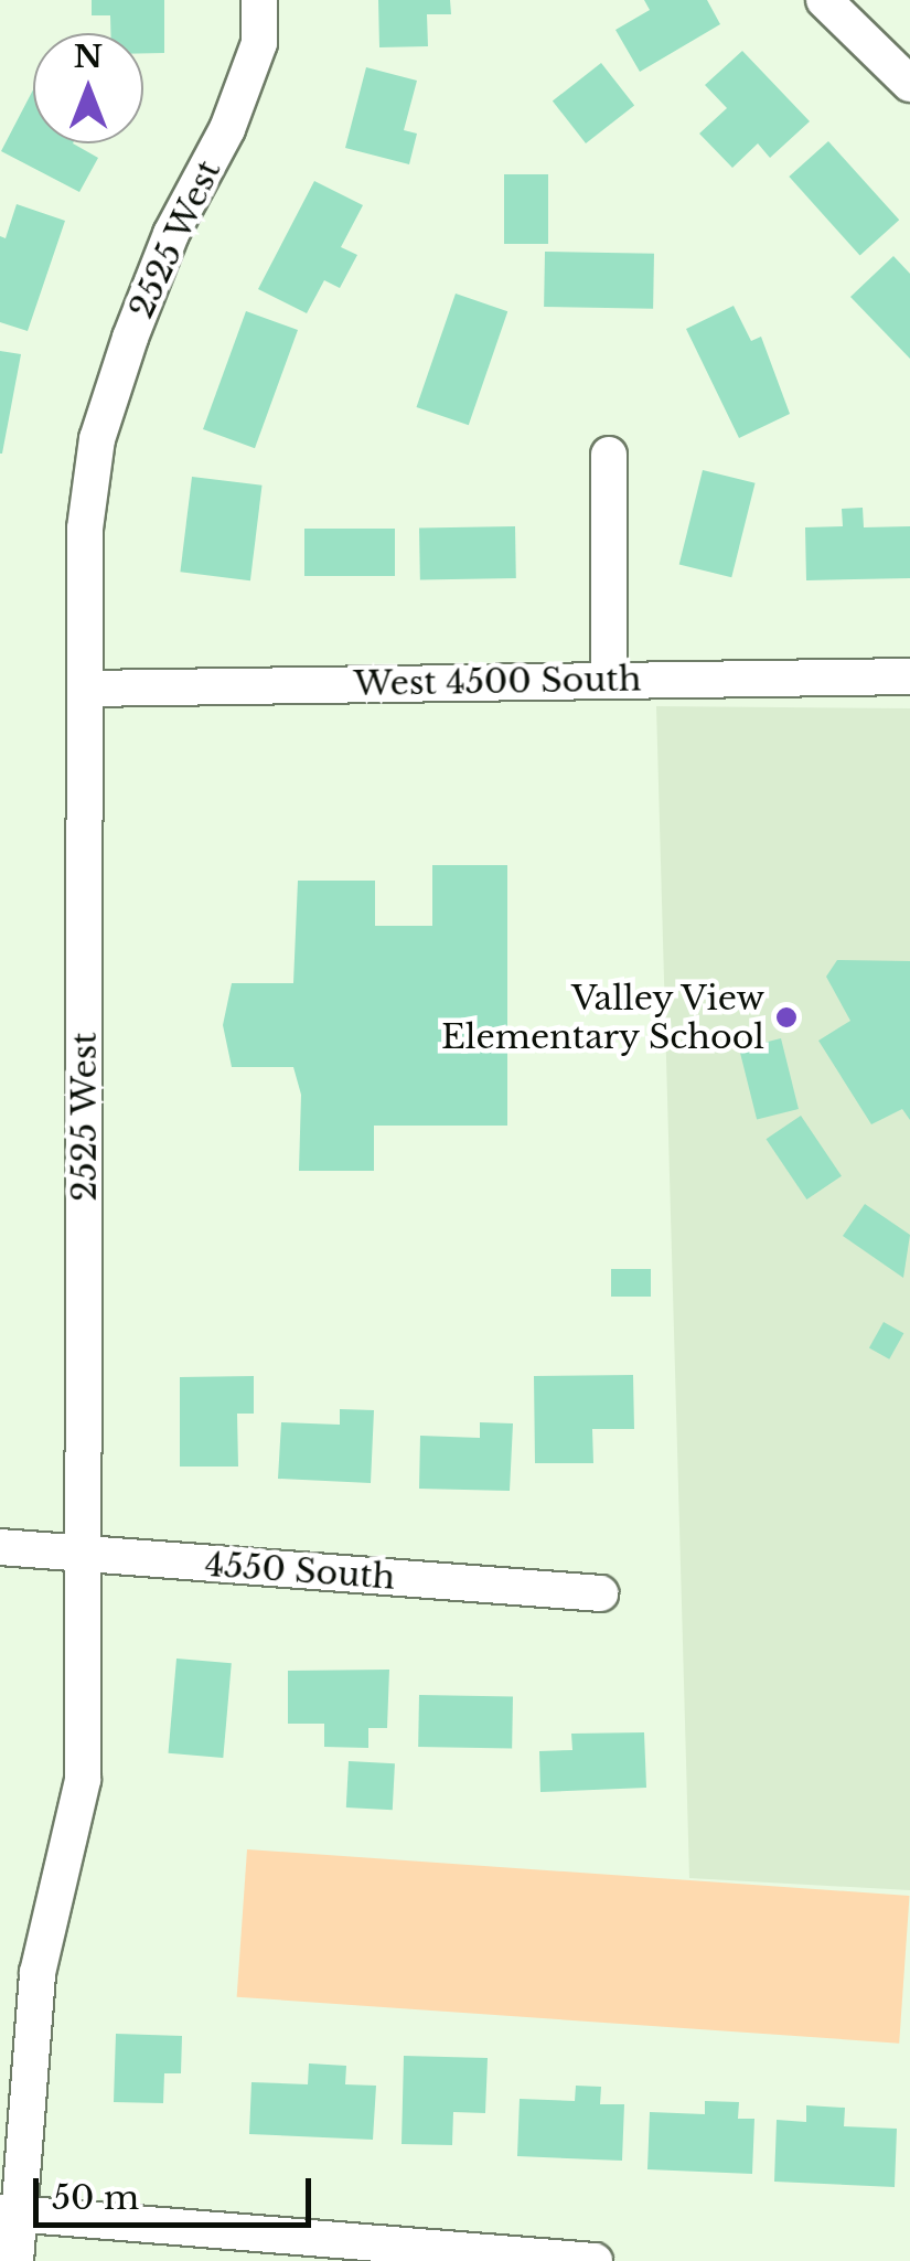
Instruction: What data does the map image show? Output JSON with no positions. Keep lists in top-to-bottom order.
{
  "streets": {
    "street": ["2525 West", "West 4500 South", "4550 South"]
  },
  "crossings": [
    ["2525 West", "West 4500 South"],
    ["2525 West", "4550 South"]
  ],
  "places": ["Valley View Elementary School"],
  "scale_bar": "50 m",
  "north": "top"
}
